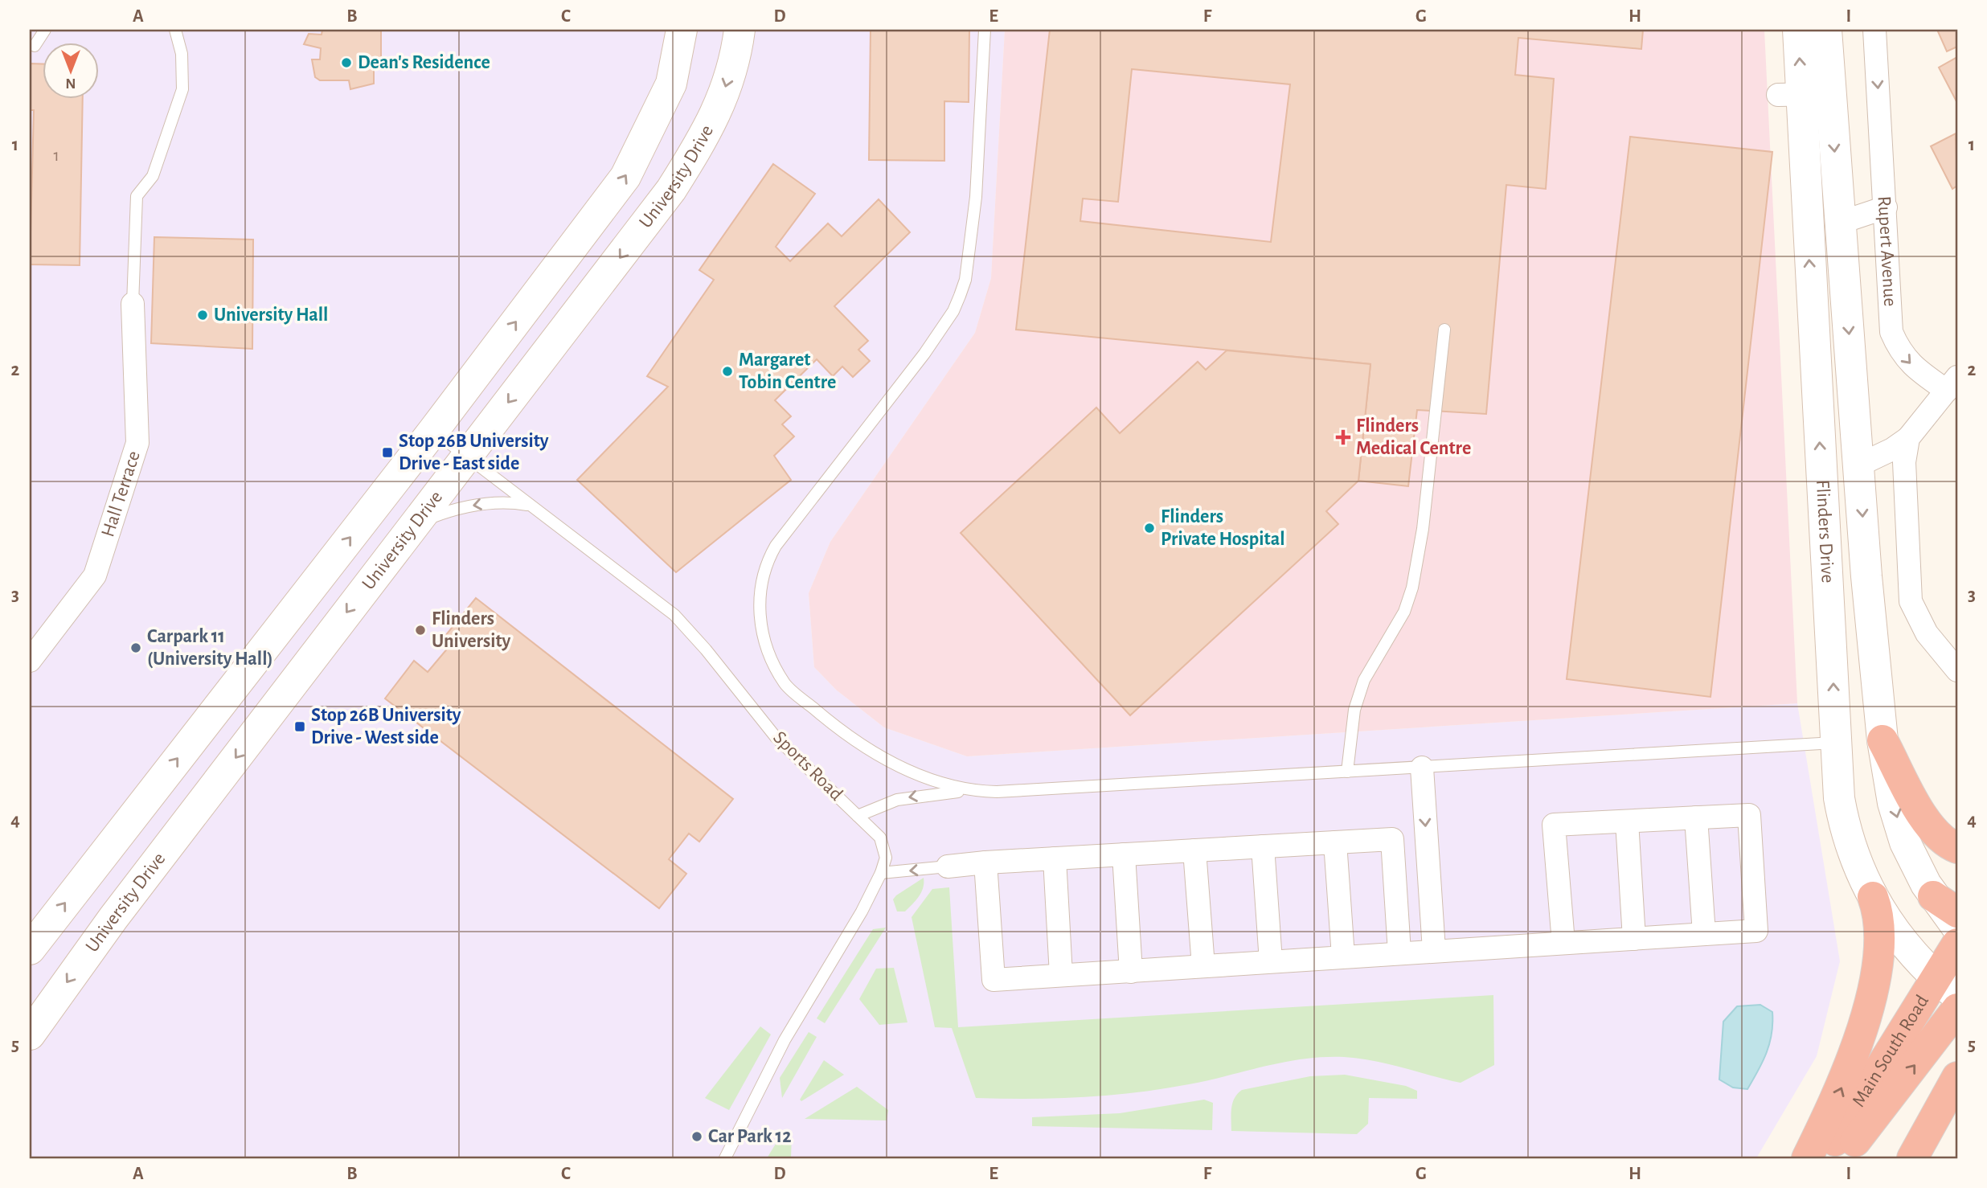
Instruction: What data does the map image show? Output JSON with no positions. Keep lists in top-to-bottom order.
{
  "streets": {
    "highway": ["Main South Road"],
    "street": [
      "University Drive",
      "Rupert Avenue",
      "Hall Terrace",
      "Flinders Drive"
    ],
    "lane": ["Sports Road"]
  },
  "crossings": [
    ["University Drive", "Sports Road"],
    ["Rupert Avenue", "Flinders Drive"],
    ["Flinders Drive", "Main South Road"]
  ],
  "one_way": ["Rupert Avenue"],
  "places": {
    "other": [
      "Dean's Residence",
      "University Hall",
      "Margaret Tobin Centre",
      "Flinders Private Hospital",
      "Flinders University",
      "Carpark 11 (University Hall)",
      "Car Park 12"
    ],
    "health": ["Flinders Medical Centre"],
    "transit": ["Stop 26B University Drive - East side", "Stop 26B University Drive - West side"]
  },
  "house_numbers": ["1"],
  "north": "bottom",
  "grid": {
    "columns": [
      "A",
      "B",
      "C",
      "D",
      "E",
      "F",
      "G",
      "H",
      "I"
    ],
    "rows": [
      "1",
      "2",
      "3",
      "4",
      "5"
    ]
  }
}
